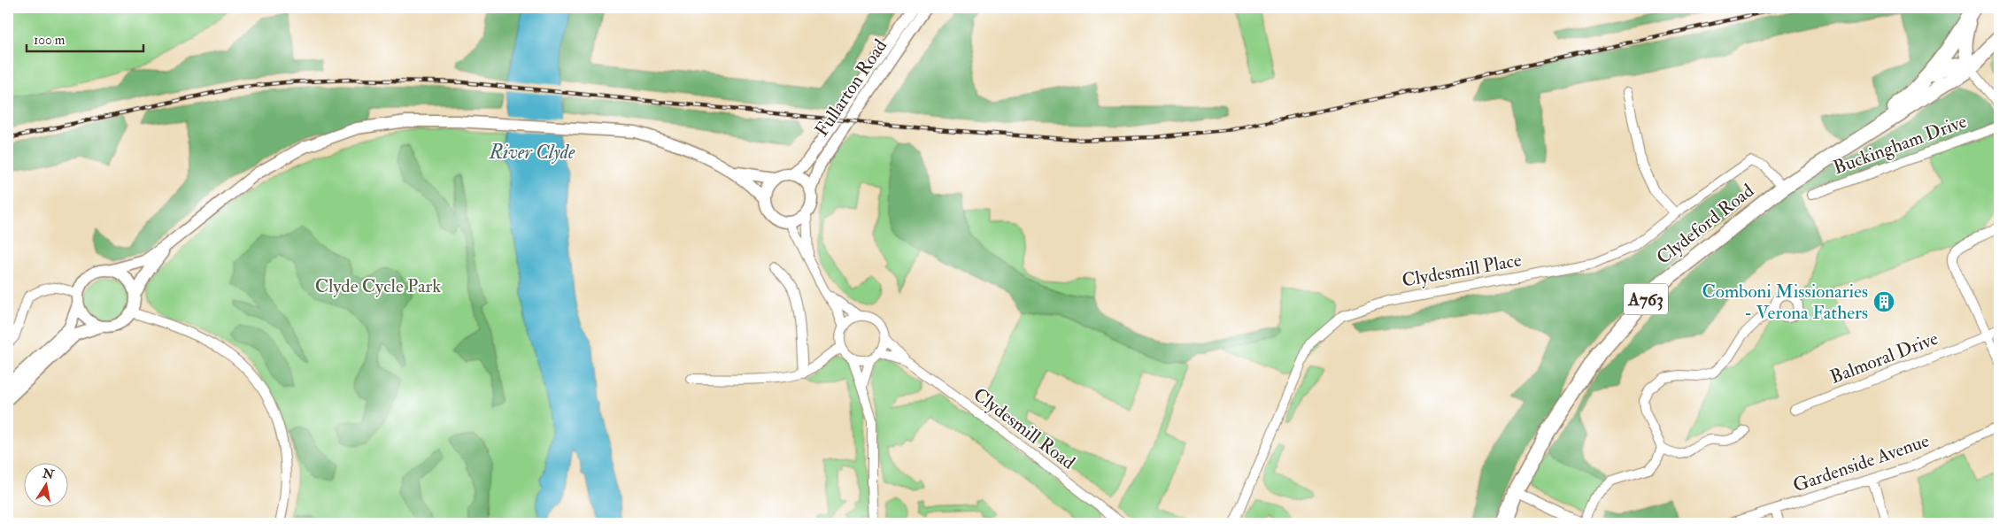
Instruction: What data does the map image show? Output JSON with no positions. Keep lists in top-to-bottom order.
{
  "streets": {
    "main road": ["Clydeford Road", "A763"],
    "street": [
      "Fullarton Road",
      "Buckingham Drive",
      "Clydesmill Place",
      "Balmoral Drive",
      "Clydesmill Road",
      "Gardenside Avenue"
    ]
  },
  "crossings": [
    ["Clydeford Road", "Clydesmill Place"],
    ["Clydeford Road", "A763"]
  ],
  "water": ["River Clyde"],
  "parks": ["Clyde Cycle Park"],
  "places": {
    "building": ["Comboni Missionaries - Verona Fathers"]
  },
  "scale_bar": "100 m",
  "north": "top"
}
